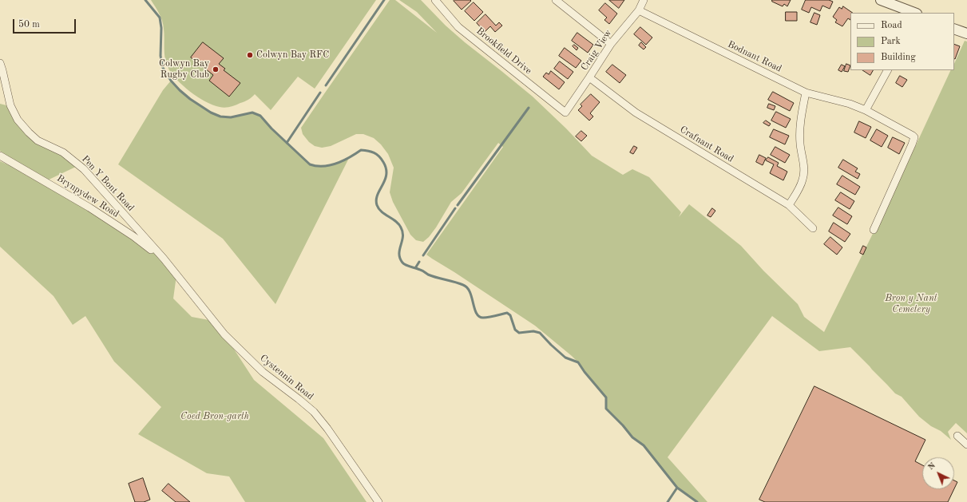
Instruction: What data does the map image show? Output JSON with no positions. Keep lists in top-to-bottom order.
{
  "streets": {
    "street": [
      "Craig View",
      "Brookfield Drive",
      "Bodnant Road",
      "Crafnant Road",
      "Pen Y Bont Road",
      "Brynpydew Road",
      "Cystennin Road"
    ]
  },
  "crossings": [
    ["Craig View", "Brookfield Drive"],
    ["Craig View", "Bodnant Road"],
    ["Craig View", "Crafnant Road"],
    ["Pen Y Bont Road", "Brynpydew Road"],
    ["Pen Y Bont Road", "Cystennin Road"],
    ["Brynpydew Road", "Cystennin Road"]
  ],
  "parks": ["Bron y Nant Cemetery", "Coed Bron-garth"],
  "places": ["Colwyn Bay RFC", "Colwyn Bay Rugby Club"],
  "legend": ["Road", "Park", "Building"],
  "scale_bar": "50 m",
  "north": "top left"
}
